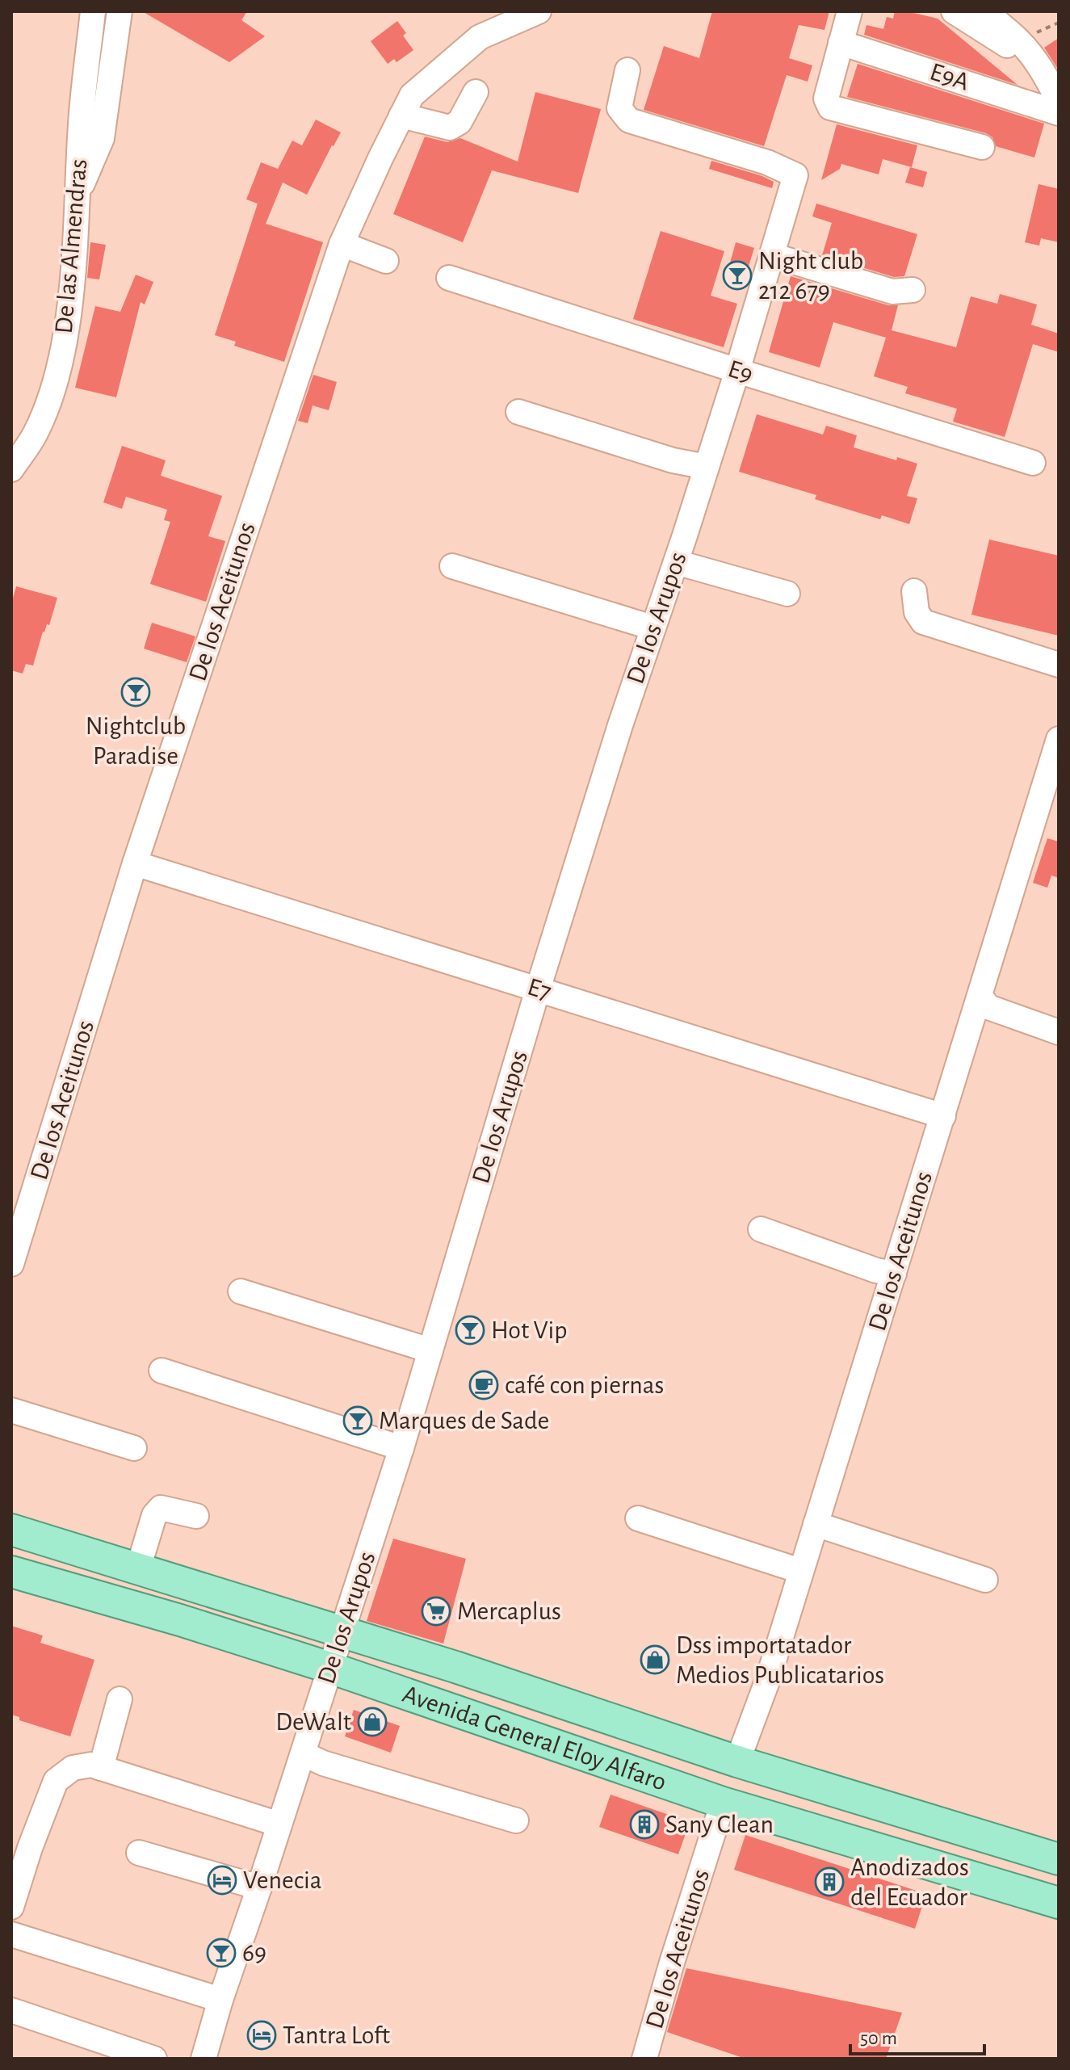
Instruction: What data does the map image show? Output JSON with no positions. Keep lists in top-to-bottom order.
{
  "streets": {
    "main road": ["Avenida General Eloy Alfaro"],
    "street": [
      "E9A",
      "De las Almendras",
      "E9",
      "De los Aceitunos",
      "De los Arupos",
      "E7"
    ]
  },
  "crossings": [
    ["E9", "De los Arupos"],
    ["De los Aceitunos", "E7"],
    ["De los Aceitunos", "Avenida General Eloy Alfaro"],
    ["De los Arupos", "E7"],
    ["De los Arupos", "Avenida General Eloy Alfaro"]
  ],
  "places": {
    "bar": [
      "Night club 212 679",
      "Nightclub Paradise",
      "Hot Vip",
      "Marques de Sade",
      "69"
    ],
    "cafe": ["café con piernas"],
    "supermarket": ["Mercaplus"],
    "shop": ["Dss importatador Medios Publicatarios", "DeWalt"],
    "building": ["Sany Clean", "Anodizados del Ecuador"],
    "hotel": ["Venecia", "Tantra Loft"]
  },
  "scale_bar": "50 m"
}
